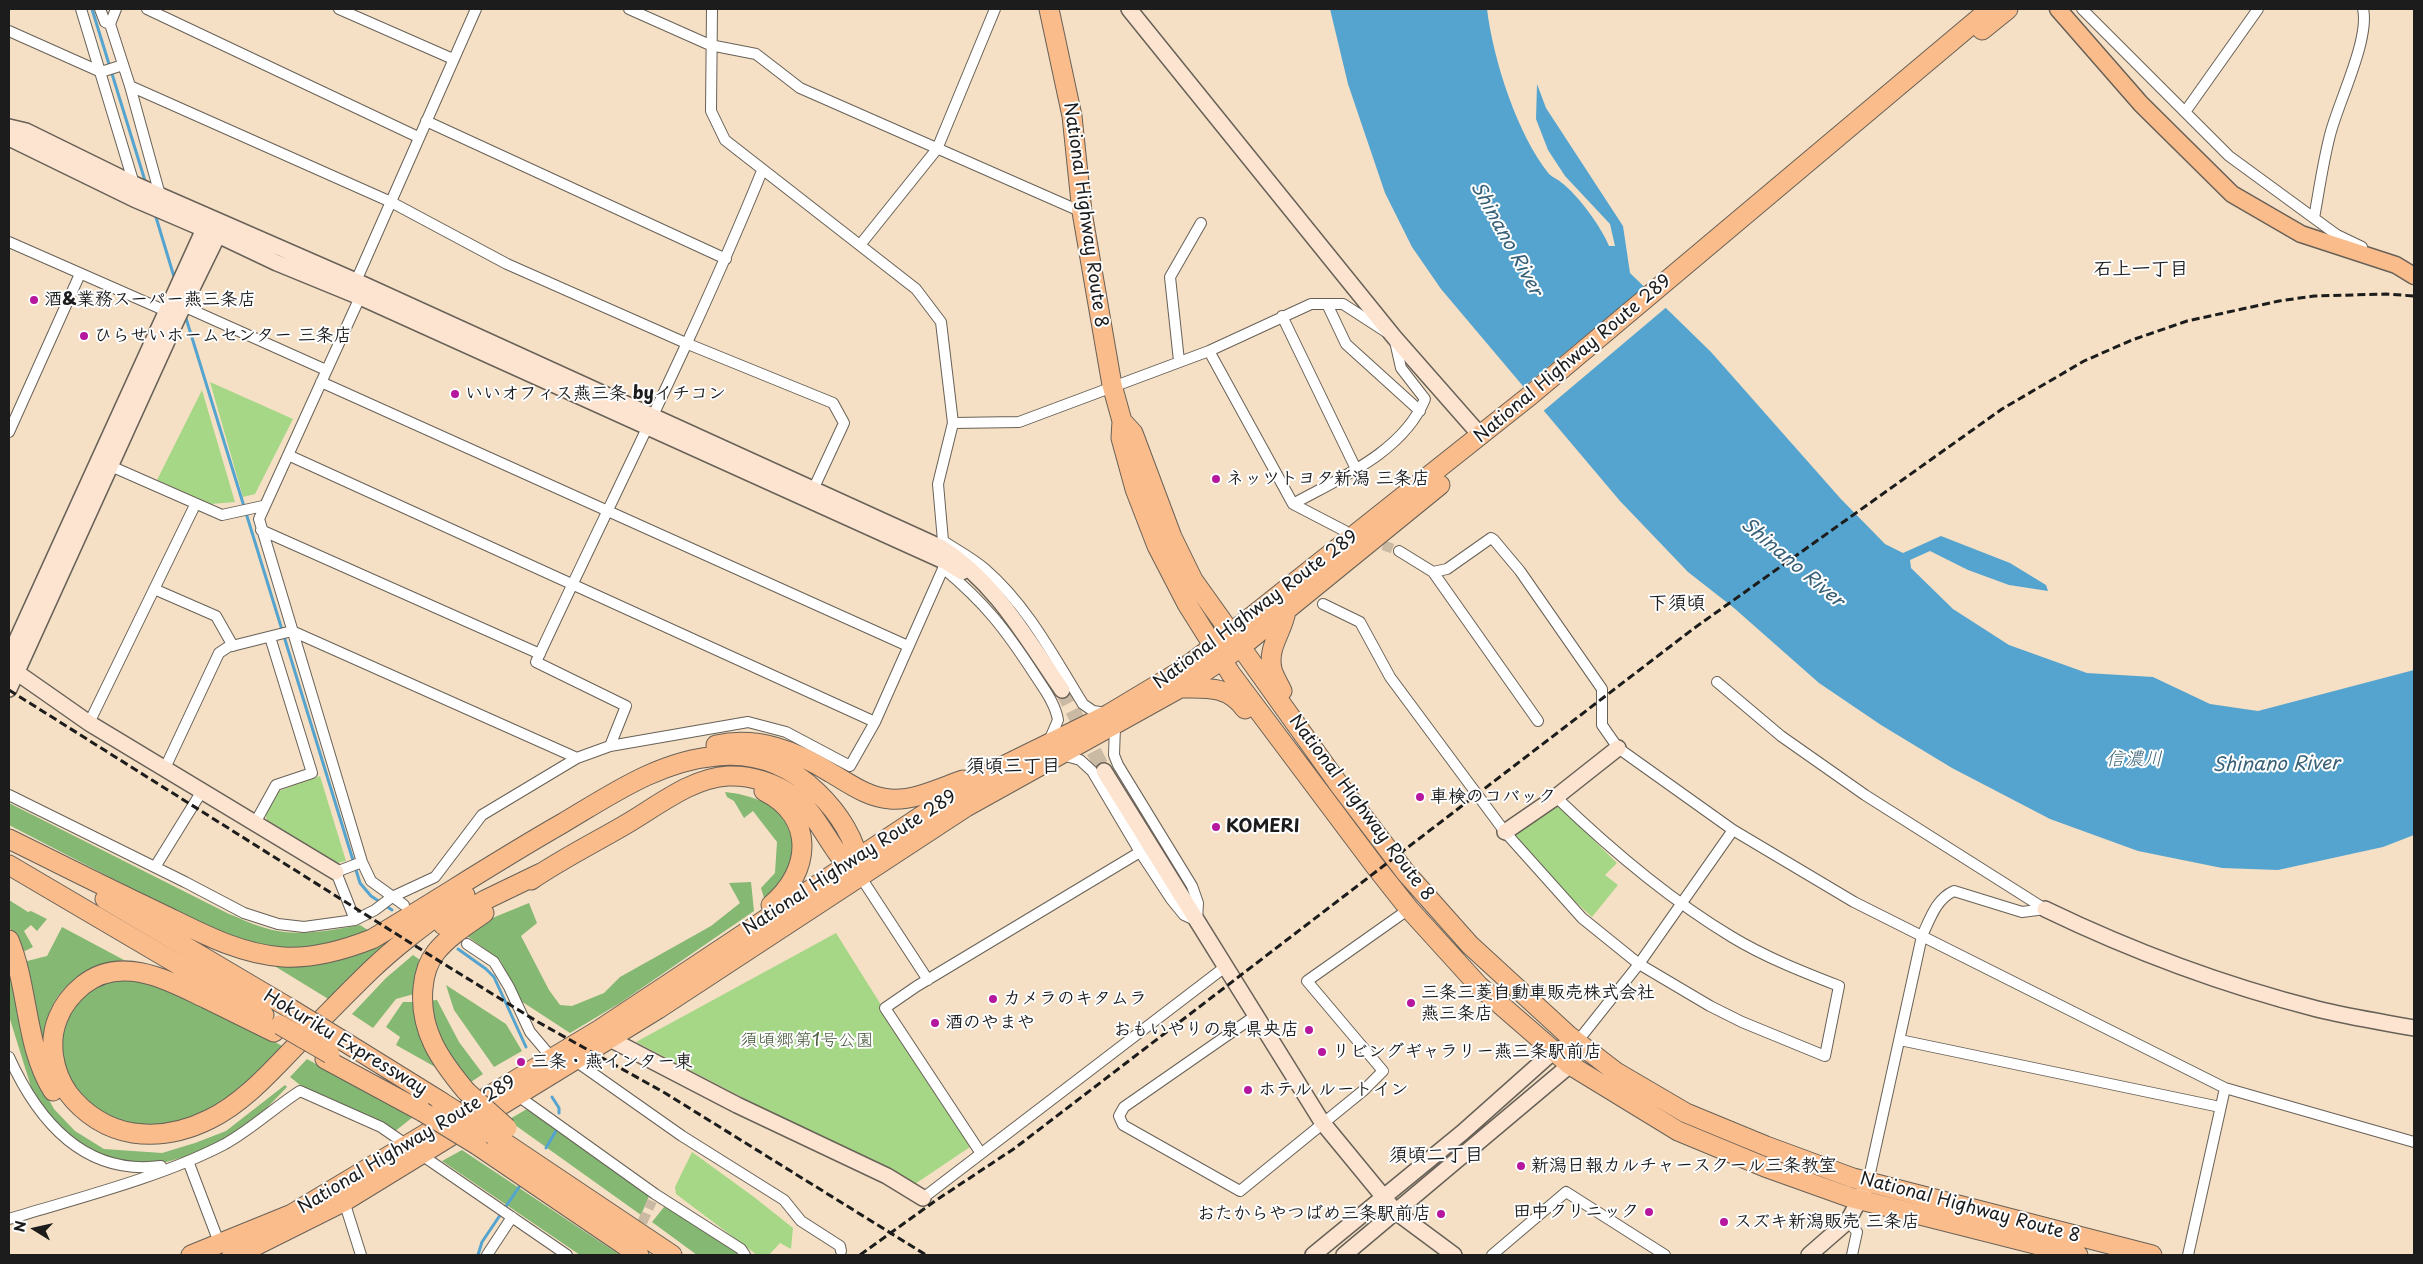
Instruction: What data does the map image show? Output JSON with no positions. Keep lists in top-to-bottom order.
{
  "streets": {
    "highway": ["National Highway Route 8", "National Highway Route 289", "Hokuriku Expressway"]
  },
  "crossings": [
    ["National Highway Route 8", "National Highway Route 289"]
  ],
  "districts": [
    "石上一丁目",
    "下須頃",
    "須頃三丁目",
    "須頃二丁目"
  ],
  "water": ["Shinano River", "信濃川"],
  "parks": ["須頃郷第1号公園"],
  "places": [
    "酒&業務スーパー燕三条店",
    "ひらせいホームセンター 三条店",
    "いいオフィス燕三条 byイチコン",
    "ネッツトヨタ新潟 三条店",
    "車検のコバック",
    "KOMERI",
    "カメラのキタムラ",
    "三条三菱自動車販売株式会社 燕三条店",
    "酒のやまや",
    "おもいやりの泉 県央店",
    "リビングギャラリー燕三条駅前店",
    "三条・燕インター東",
    "ホテル ルートイン",
    "新潟日報カルチャースクール三条教室",
    "田中クリニック",
    "おたからやつばめ三条駅前店",
    "スズキ新潟販売 三条店"
  ],
  "north": "left"
}
